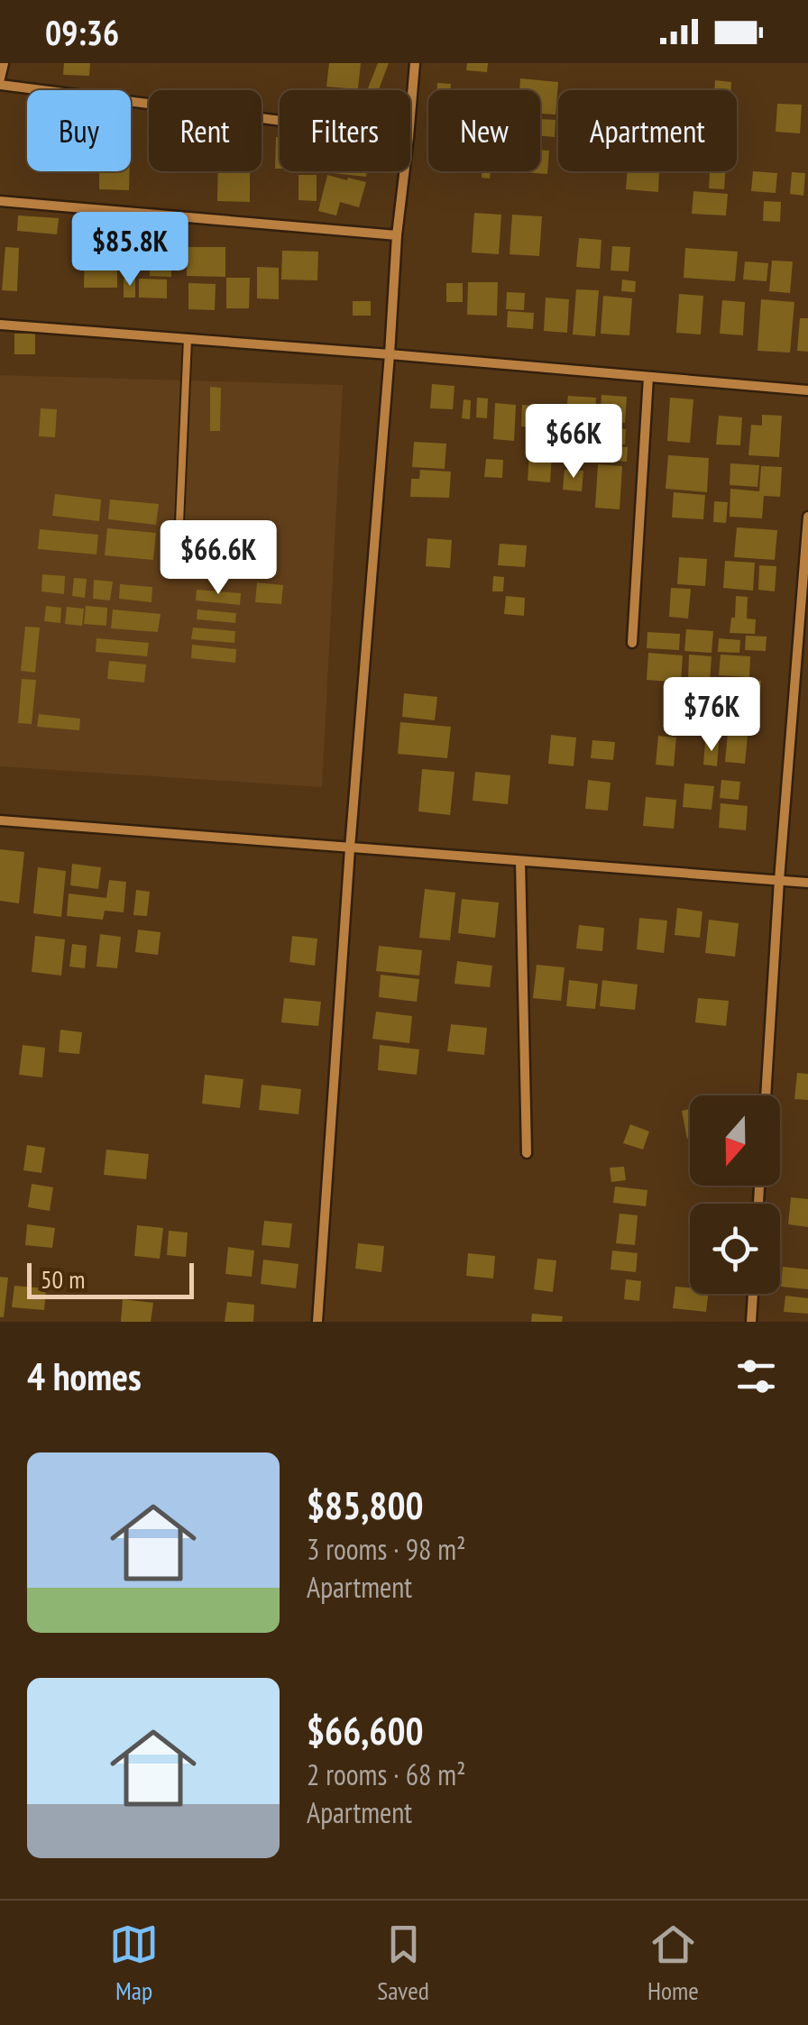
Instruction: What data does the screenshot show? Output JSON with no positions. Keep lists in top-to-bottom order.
{
  "scale_bar": "50 m",
  "north": "bottom",
  "page": {
    "status": "09:36",
    "chip": [
      "Buy",
      "Rent",
      "Filters",
      "New",
      "Apartment"
    ],
    "price": [
      "$85.8K",
      "$66K",
      "$66.6K",
      "$76K"
    ],
    "scale": "50 m",
    "heading": "4 homes",
    "list": [
      {
        "name": "$85,800",
        "note": "3 rooms · 98 m² · Apartment"
      },
      {
        "name": "$66,600",
        "note": "2 rooms · 68 m² · Apartment"
      }
    ],
    "tabs": ["Map", "Saved", "Home"]
  }
}
